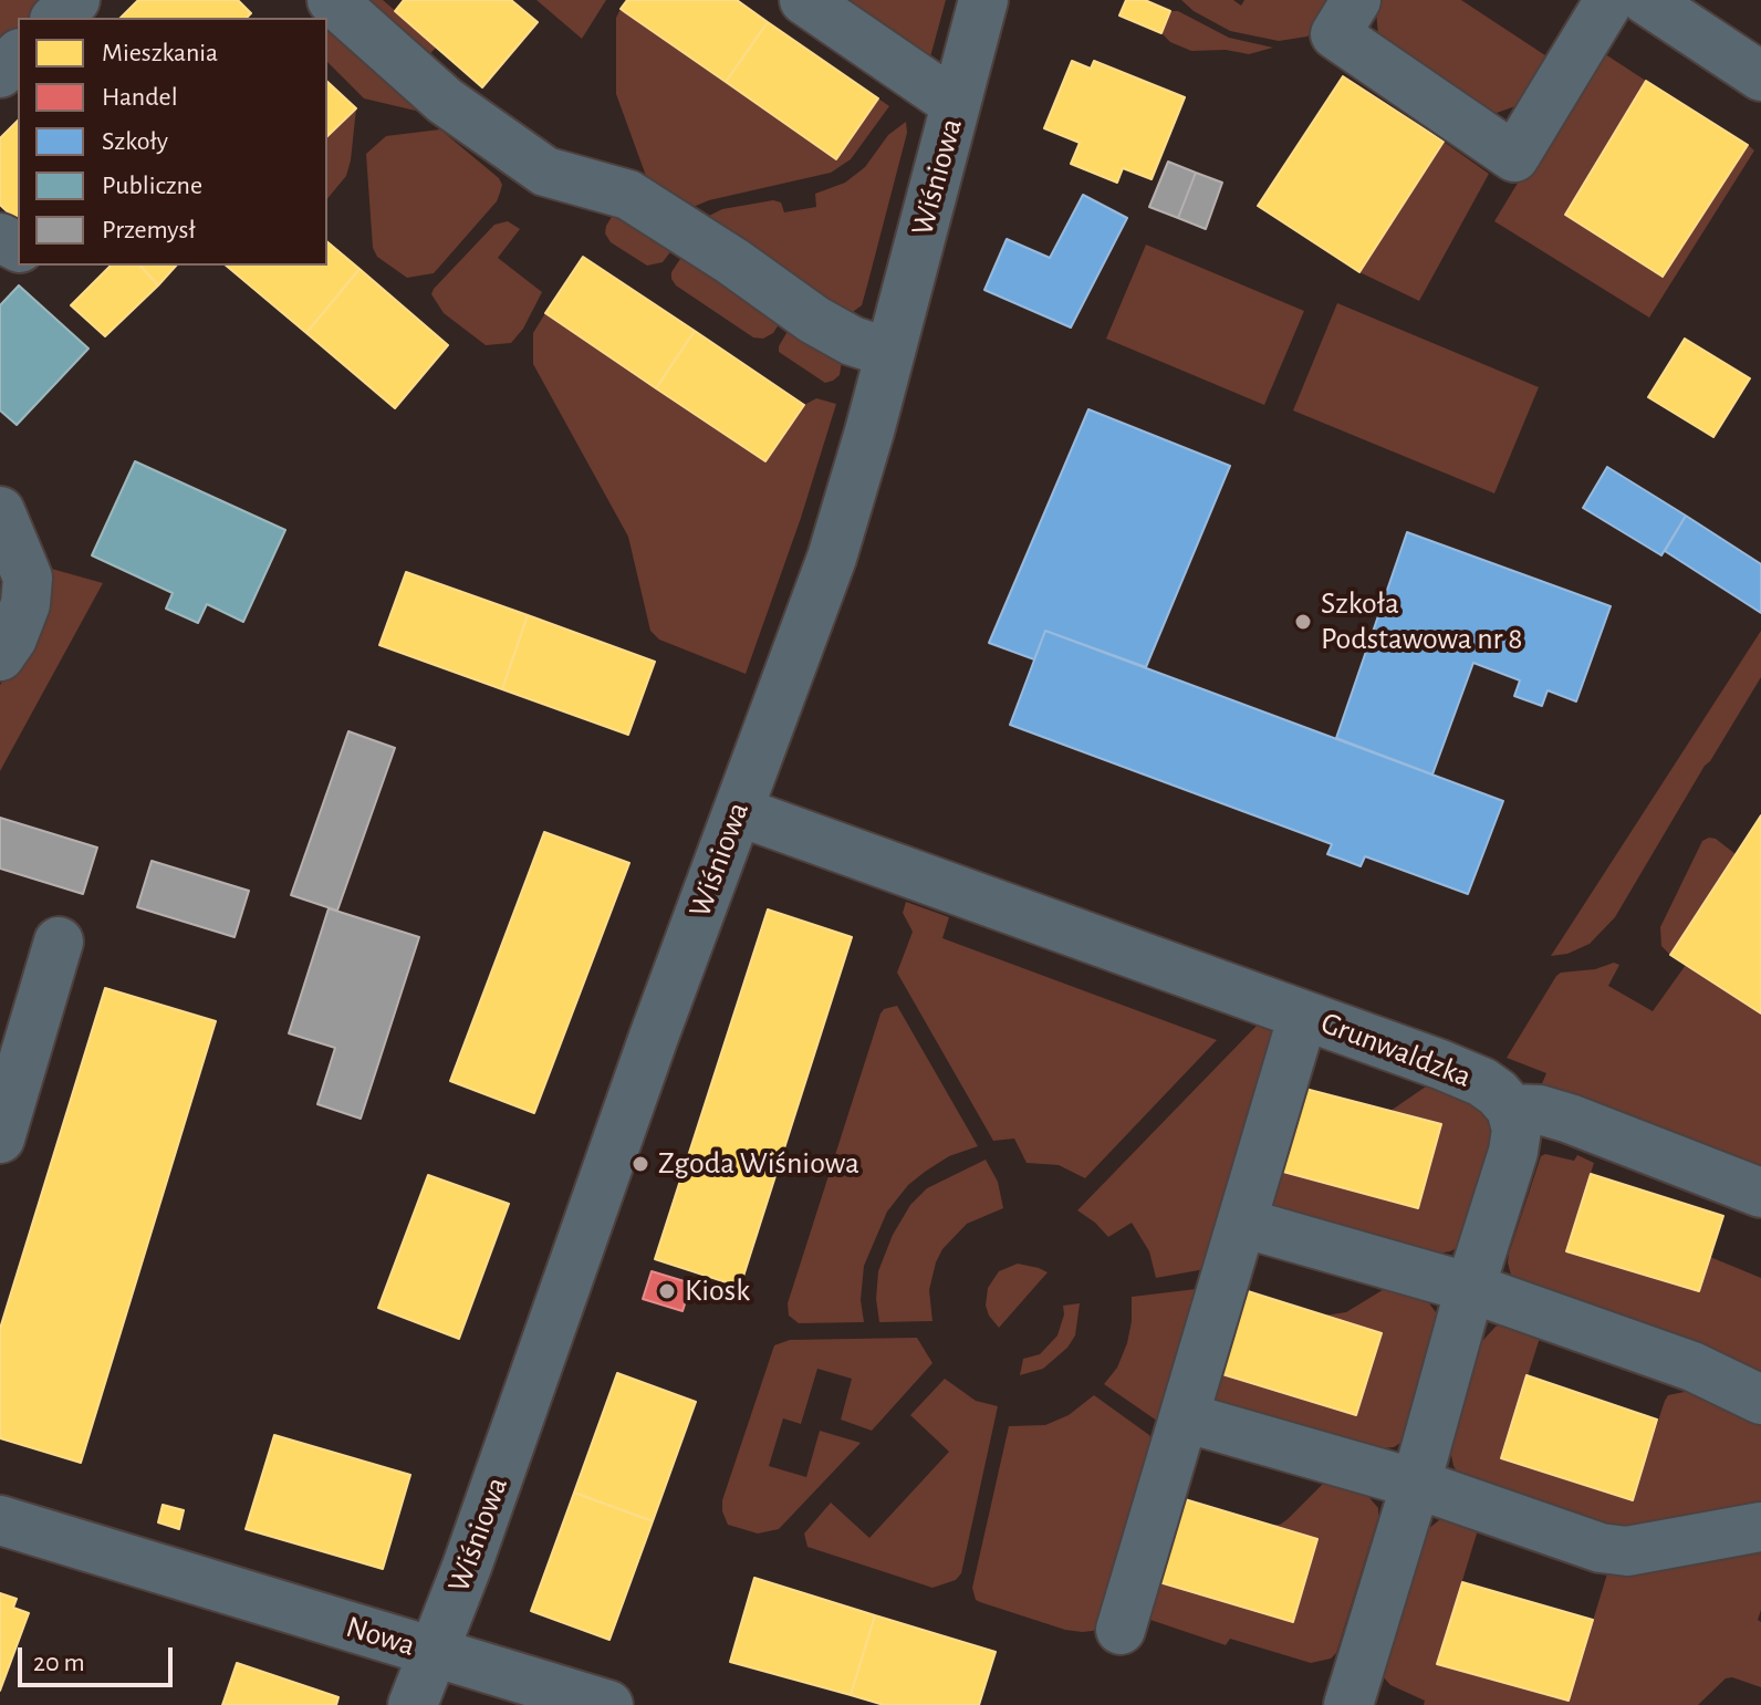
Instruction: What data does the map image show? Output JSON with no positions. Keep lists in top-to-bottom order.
{
  "streets": {
    "street": ["Wiśniowa", "Grunwaldzka", "Nowa"]
  },
  "crossings": [
    ["Wiśniowa", "Grunwaldzka"],
    ["Wiśniowa", "Nowa"]
  ],
  "places": ["Szkoła Podstawowa nr 8", "Zgoda Wiśniowa", "Kiosk"],
  "legend": [
    "Mieszkania",
    "Handel",
    "Szkoły",
    "Publiczne",
    "Przemysł"
  ],
  "scale_bar": "20 m"
}
